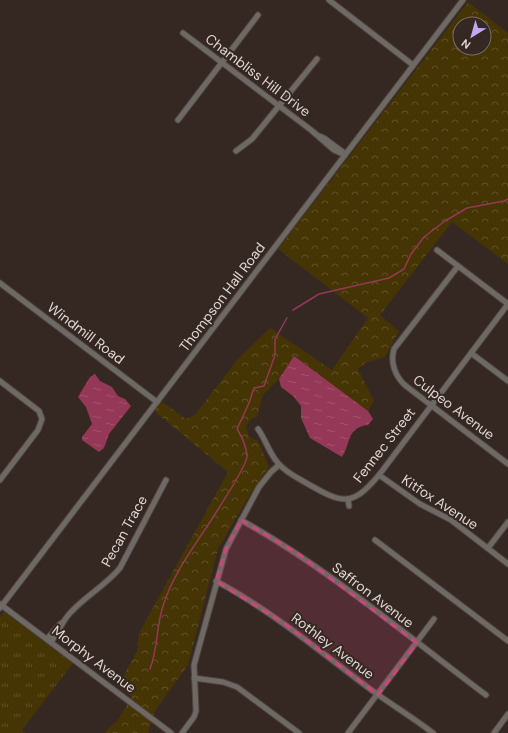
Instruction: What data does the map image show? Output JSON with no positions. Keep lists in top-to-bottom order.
{
  "streets": {
    "street": [
      "Chambliss Hill Drive",
      "Thompson Hall Road",
      "Windmill Road",
      "Culpeo Avenue",
      "Fennec Street",
      "Kitfox Avenue",
      "Pecan Trace",
      "Saffron Avenue",
      "Rothley Avenue",
      "Morphy Avenue"
    ]
  },
  "crossings": [
    ["Chambliss Hill Drive", "Thompson Hall Road"],
    ["Thompson Hall Road", "Windmill Road"],
    ["Thompson Hall Road", "Morphy Avenue"],
    ["Culpeo Avenue", "Fennec Street"],
    ["Fennec Street", "Kitfox Avenue"],
    ["Pecan Trace", "Morphy Avenue"]
  ],
  "north": "bottom left"
}
